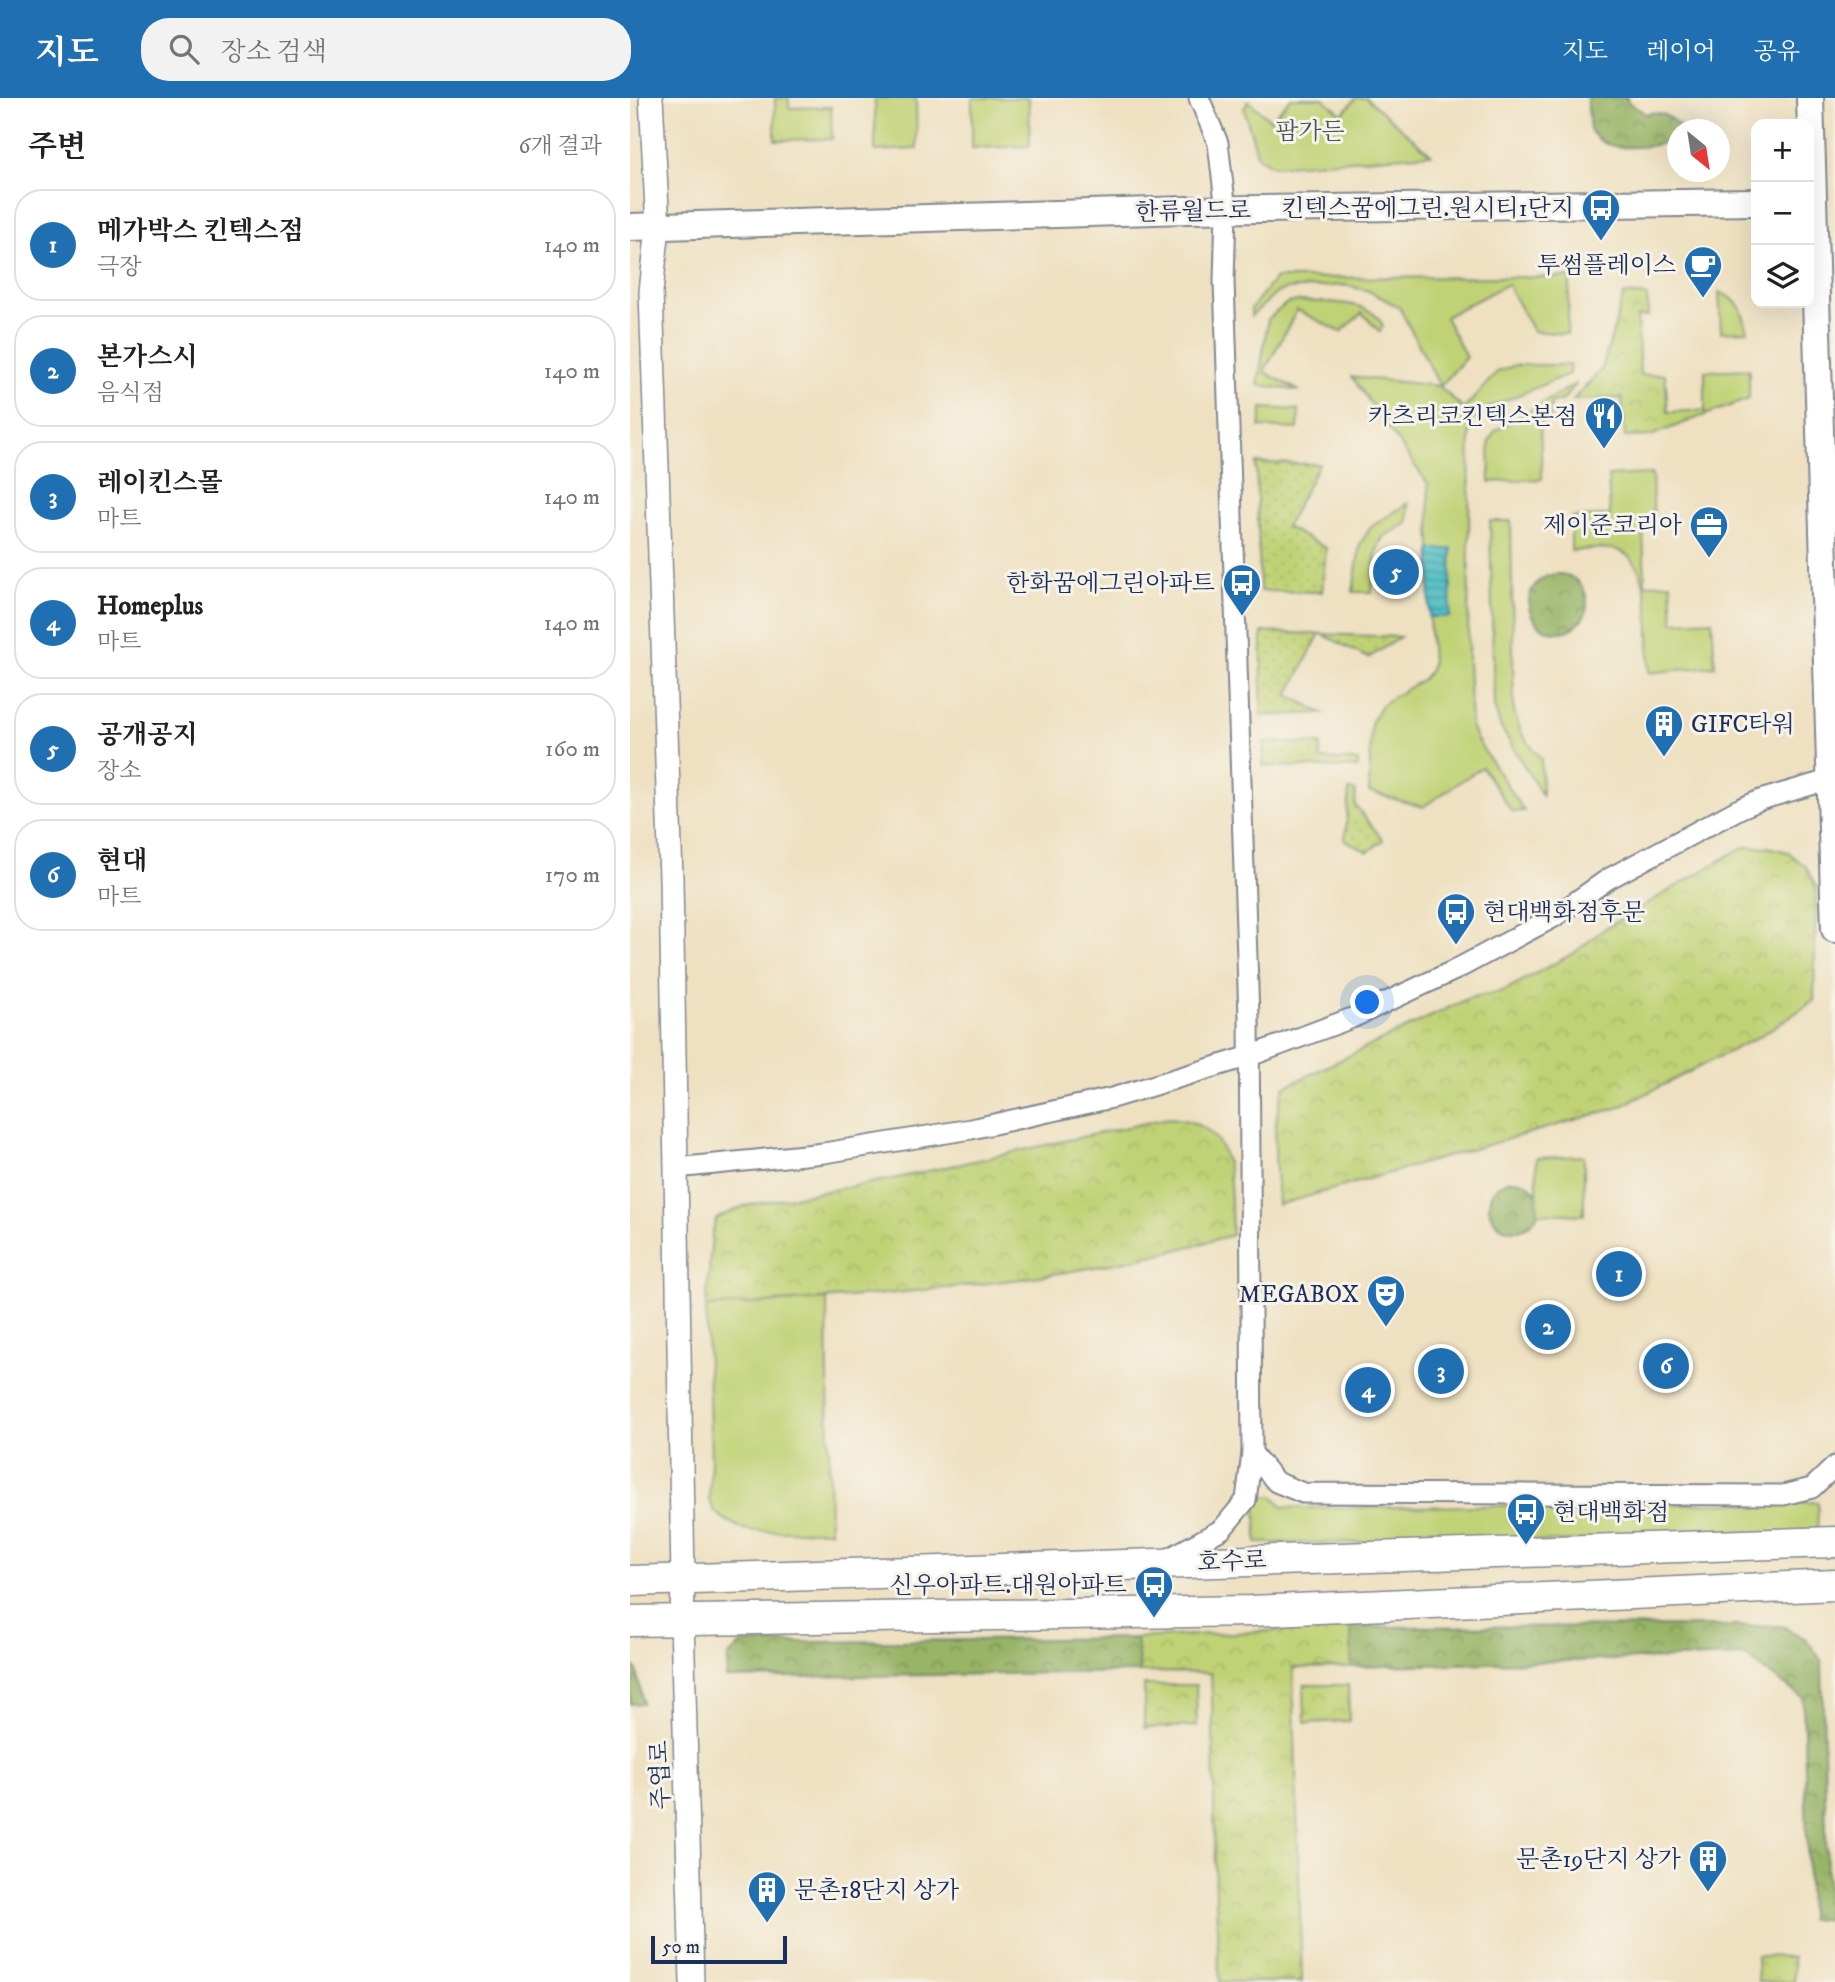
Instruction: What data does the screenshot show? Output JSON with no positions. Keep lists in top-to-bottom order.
{
  "streets": {
    "main road": ["한류월드로", "호수로"],
    "street": ["주엽로"]
  },
  "crossings": [
    ["한류월드로", "주엽로"],
    ["호수로", "주엽로"]
  ],
  "parks": ["팜가든"],
  "places": {
    "bus stop": [
      "킨텍스꿈에그린.원시티1단지",
      "한화꿈에그린아파트",
      "현대백화점후문",
      "현대백화점",
      "신우아파트.대원아파트"
    ],
    "cafe": ["투썸플레이스"],
    "restaurant": ["카츠리코킨텍스본점"],
    "office": ["제이준코리아"],
    "building": ["GIFC타워", "문촌19단지 상가", "문촌18단지 상가"],
    "theatre": ["MEGABOX"]
  },
  "scale_bar": "50 m",
  "north": "bottom right",
  "page": {
    "header": "지도",
    "search": "장소 검색",
    "nav": ["지도", "레이어", "공유"],
    "heading": ["주변", "6개 결과"],
    "map_buttons": ["+", "−"],
    "list": [
      {
        "mark": "1",
        "name": "메가박스 킨텍스점",
        "note": "극장",
        "value": "140 m"
      },
      {
        "mark": "2",
        "name": "본가스시",
        "note": "음식점",
        "value": "140 m"
      },
      {
        "mark": "3",
        "name": "레이킨스몰",
        "note": "마트",
        "value": "140 m"
      },
      {
        "mark": "4",
        "name": "Homeplus",
        "note": "마트",
        "value": "140 m"
      },
      {
        "mark": "5",
        "name": "공개공지",
        "note": "장소",
        "value": "160 m"
      },
      {
        "mark": "6",
        "name": "현대",
        "note": "마트",
        "value": "170 m"
      }
    ],
    "pins": [
      "5",
      "1",
      "2",
      "6",
      "3",
      "4"
    ],
    "scale": "50 m"
  }
}
